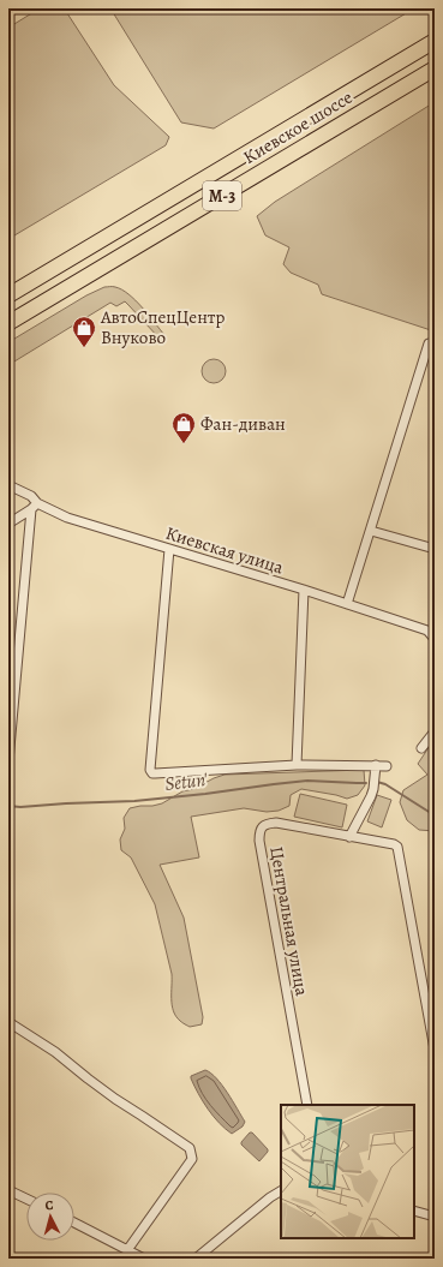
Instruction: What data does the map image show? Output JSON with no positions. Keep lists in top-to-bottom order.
{
  "streets": {
    "highway": ["Киевское шоссе", "М-3"],
    "street": ["Киевская улица", "Центральная улица"]
  },
  "water": ["Setun'"],
  "places": {
    "shop": ["АвтоСпецЦентр Внуково", "Фан-диван"]
  },
  "north": "top"
}
